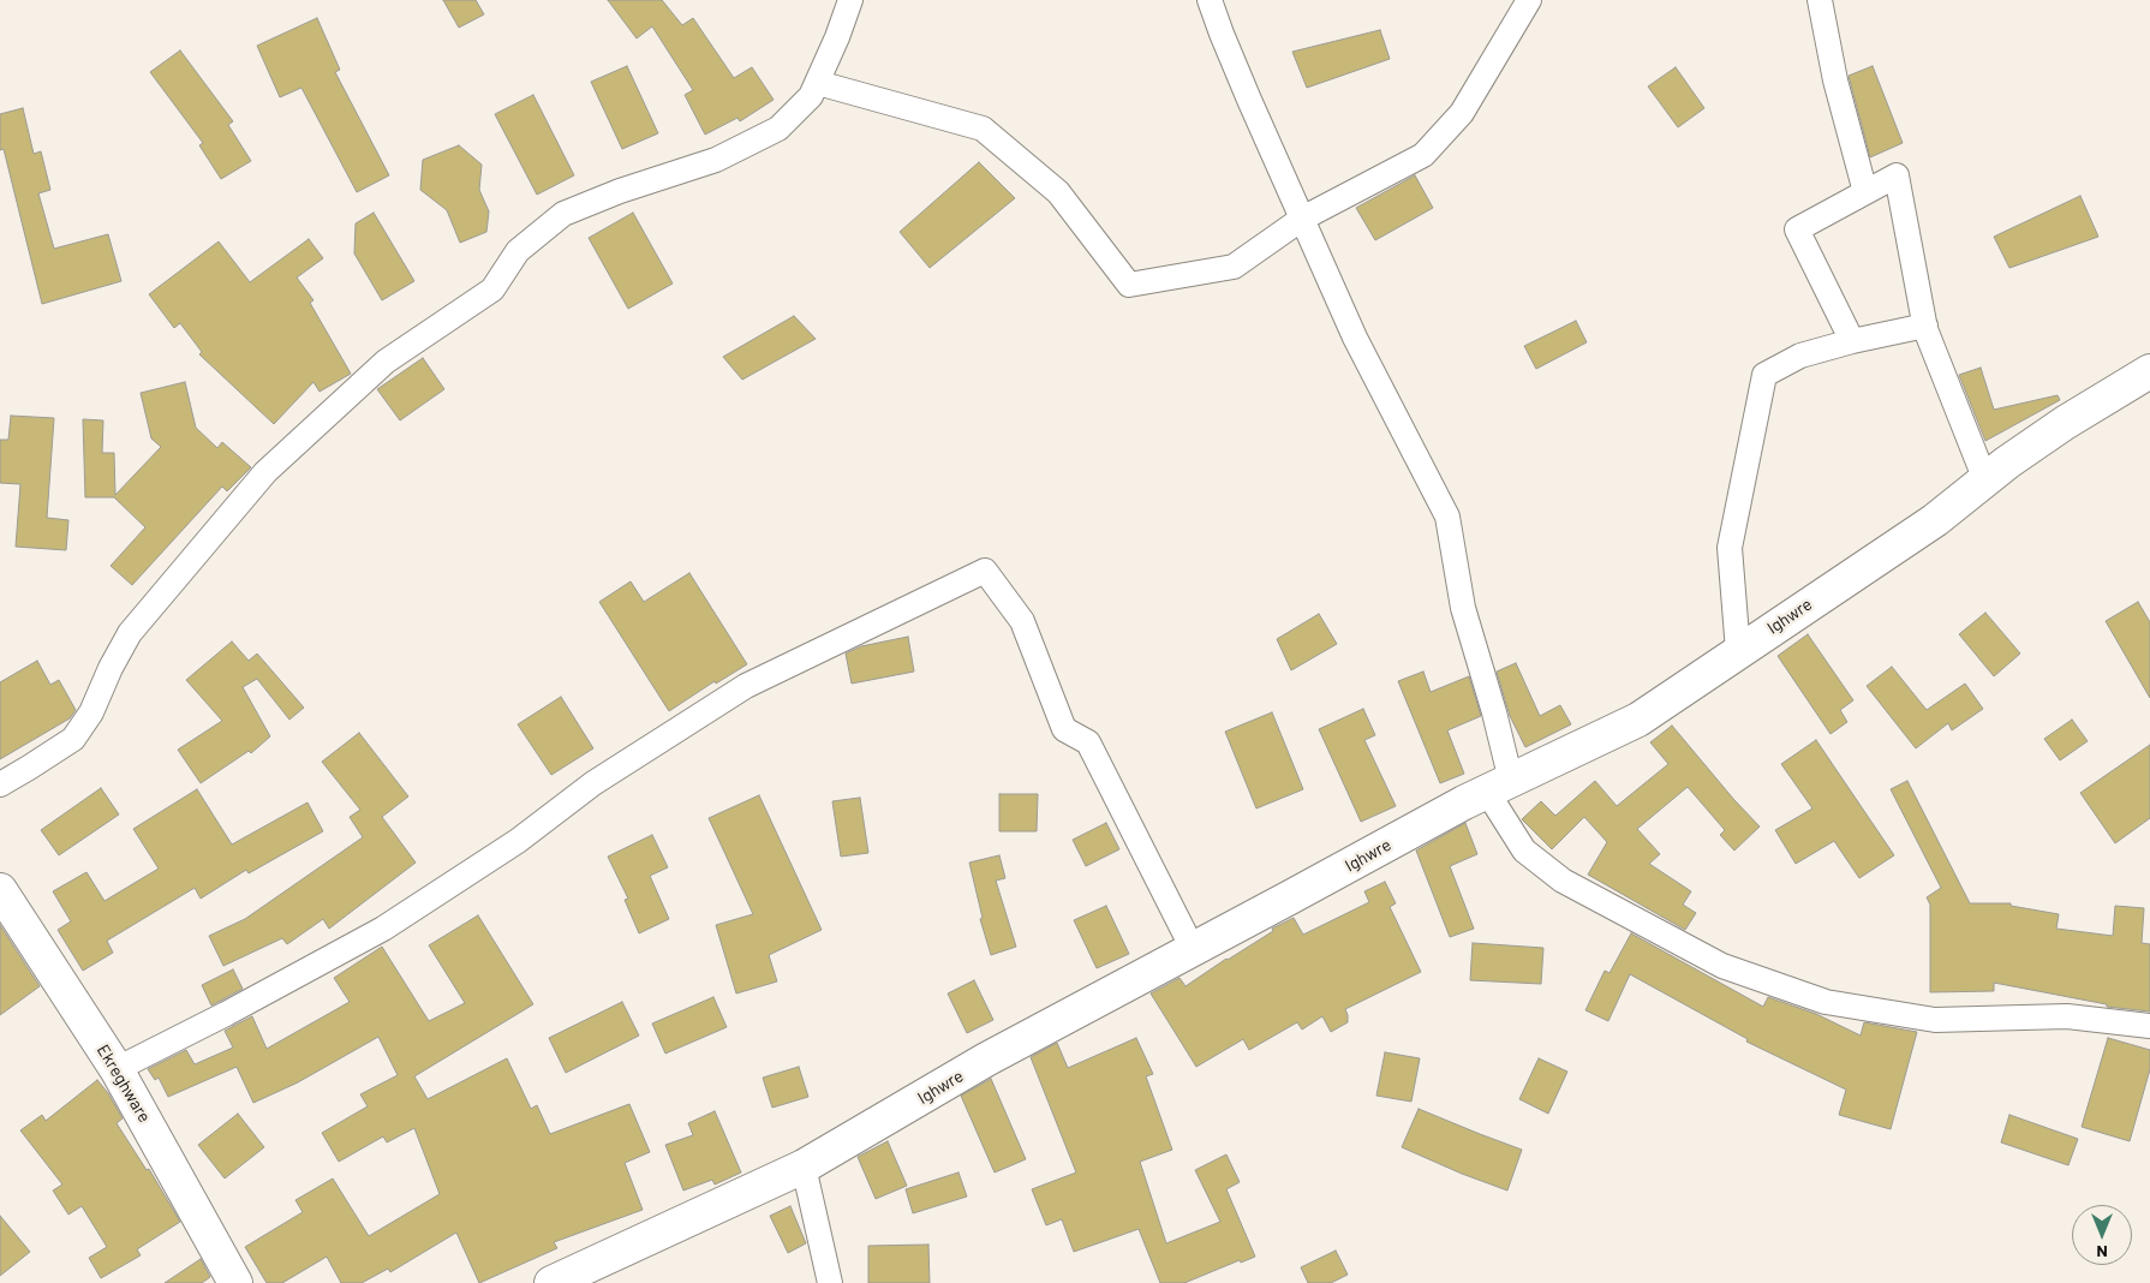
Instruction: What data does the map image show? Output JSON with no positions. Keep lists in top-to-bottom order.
{
  "streets": {
    "street": ["Ighwre", "Ekreghware"]
  },
  "north": "bottom"
}
